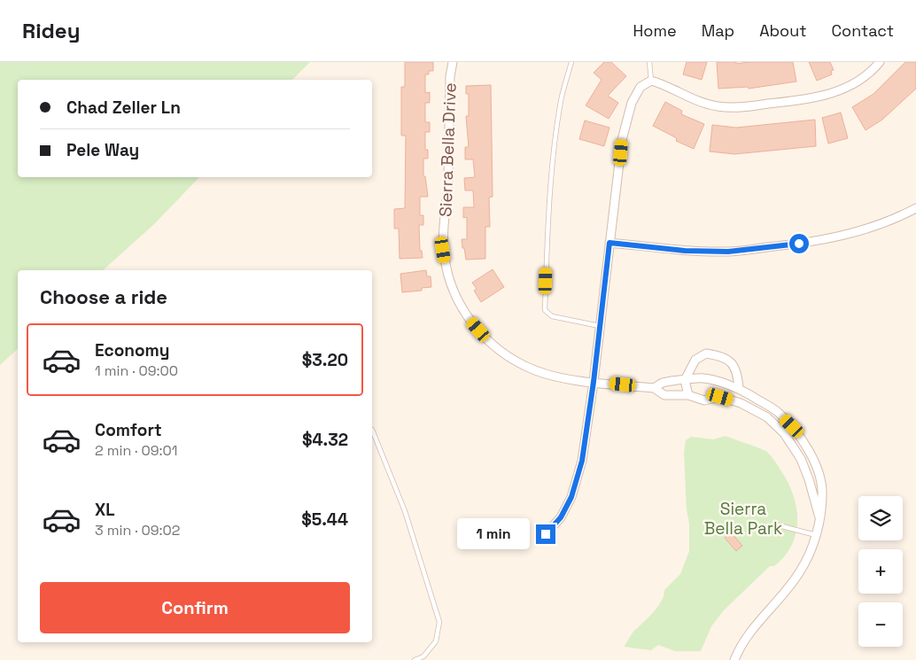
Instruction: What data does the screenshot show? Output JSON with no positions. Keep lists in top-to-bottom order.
{
  "streets": {
    "street": ["Sierra Bella Drive"]
  },
  "parks": ["Sierra Bella Park"],
  "page": {
    "header": "Ridey",
    "nav": [
      "Home",
      "Map",
      "About",
      "Contact"
    ],
    "banner": ["Chad Zeller Ln", "Pele Way"],
    "heading": "Choose a ride",
    "list": [
      {
        "name": "Economy",
        "note": "1 min · 09:00",
        "value": "$3.20"
      },
      {
        "name": "Comfort",
        "note": "2 min · 09:01",
        "value": "$4.32"
      },
      {
        "name": "XL",
        "note": "3 min · 09:02",
        "value": "$5.44"
      }
    ],
    "map_buttons": ["+", "−"],
    "bubble": "1 min",
    "buttons": "Confirm"
  }
}
